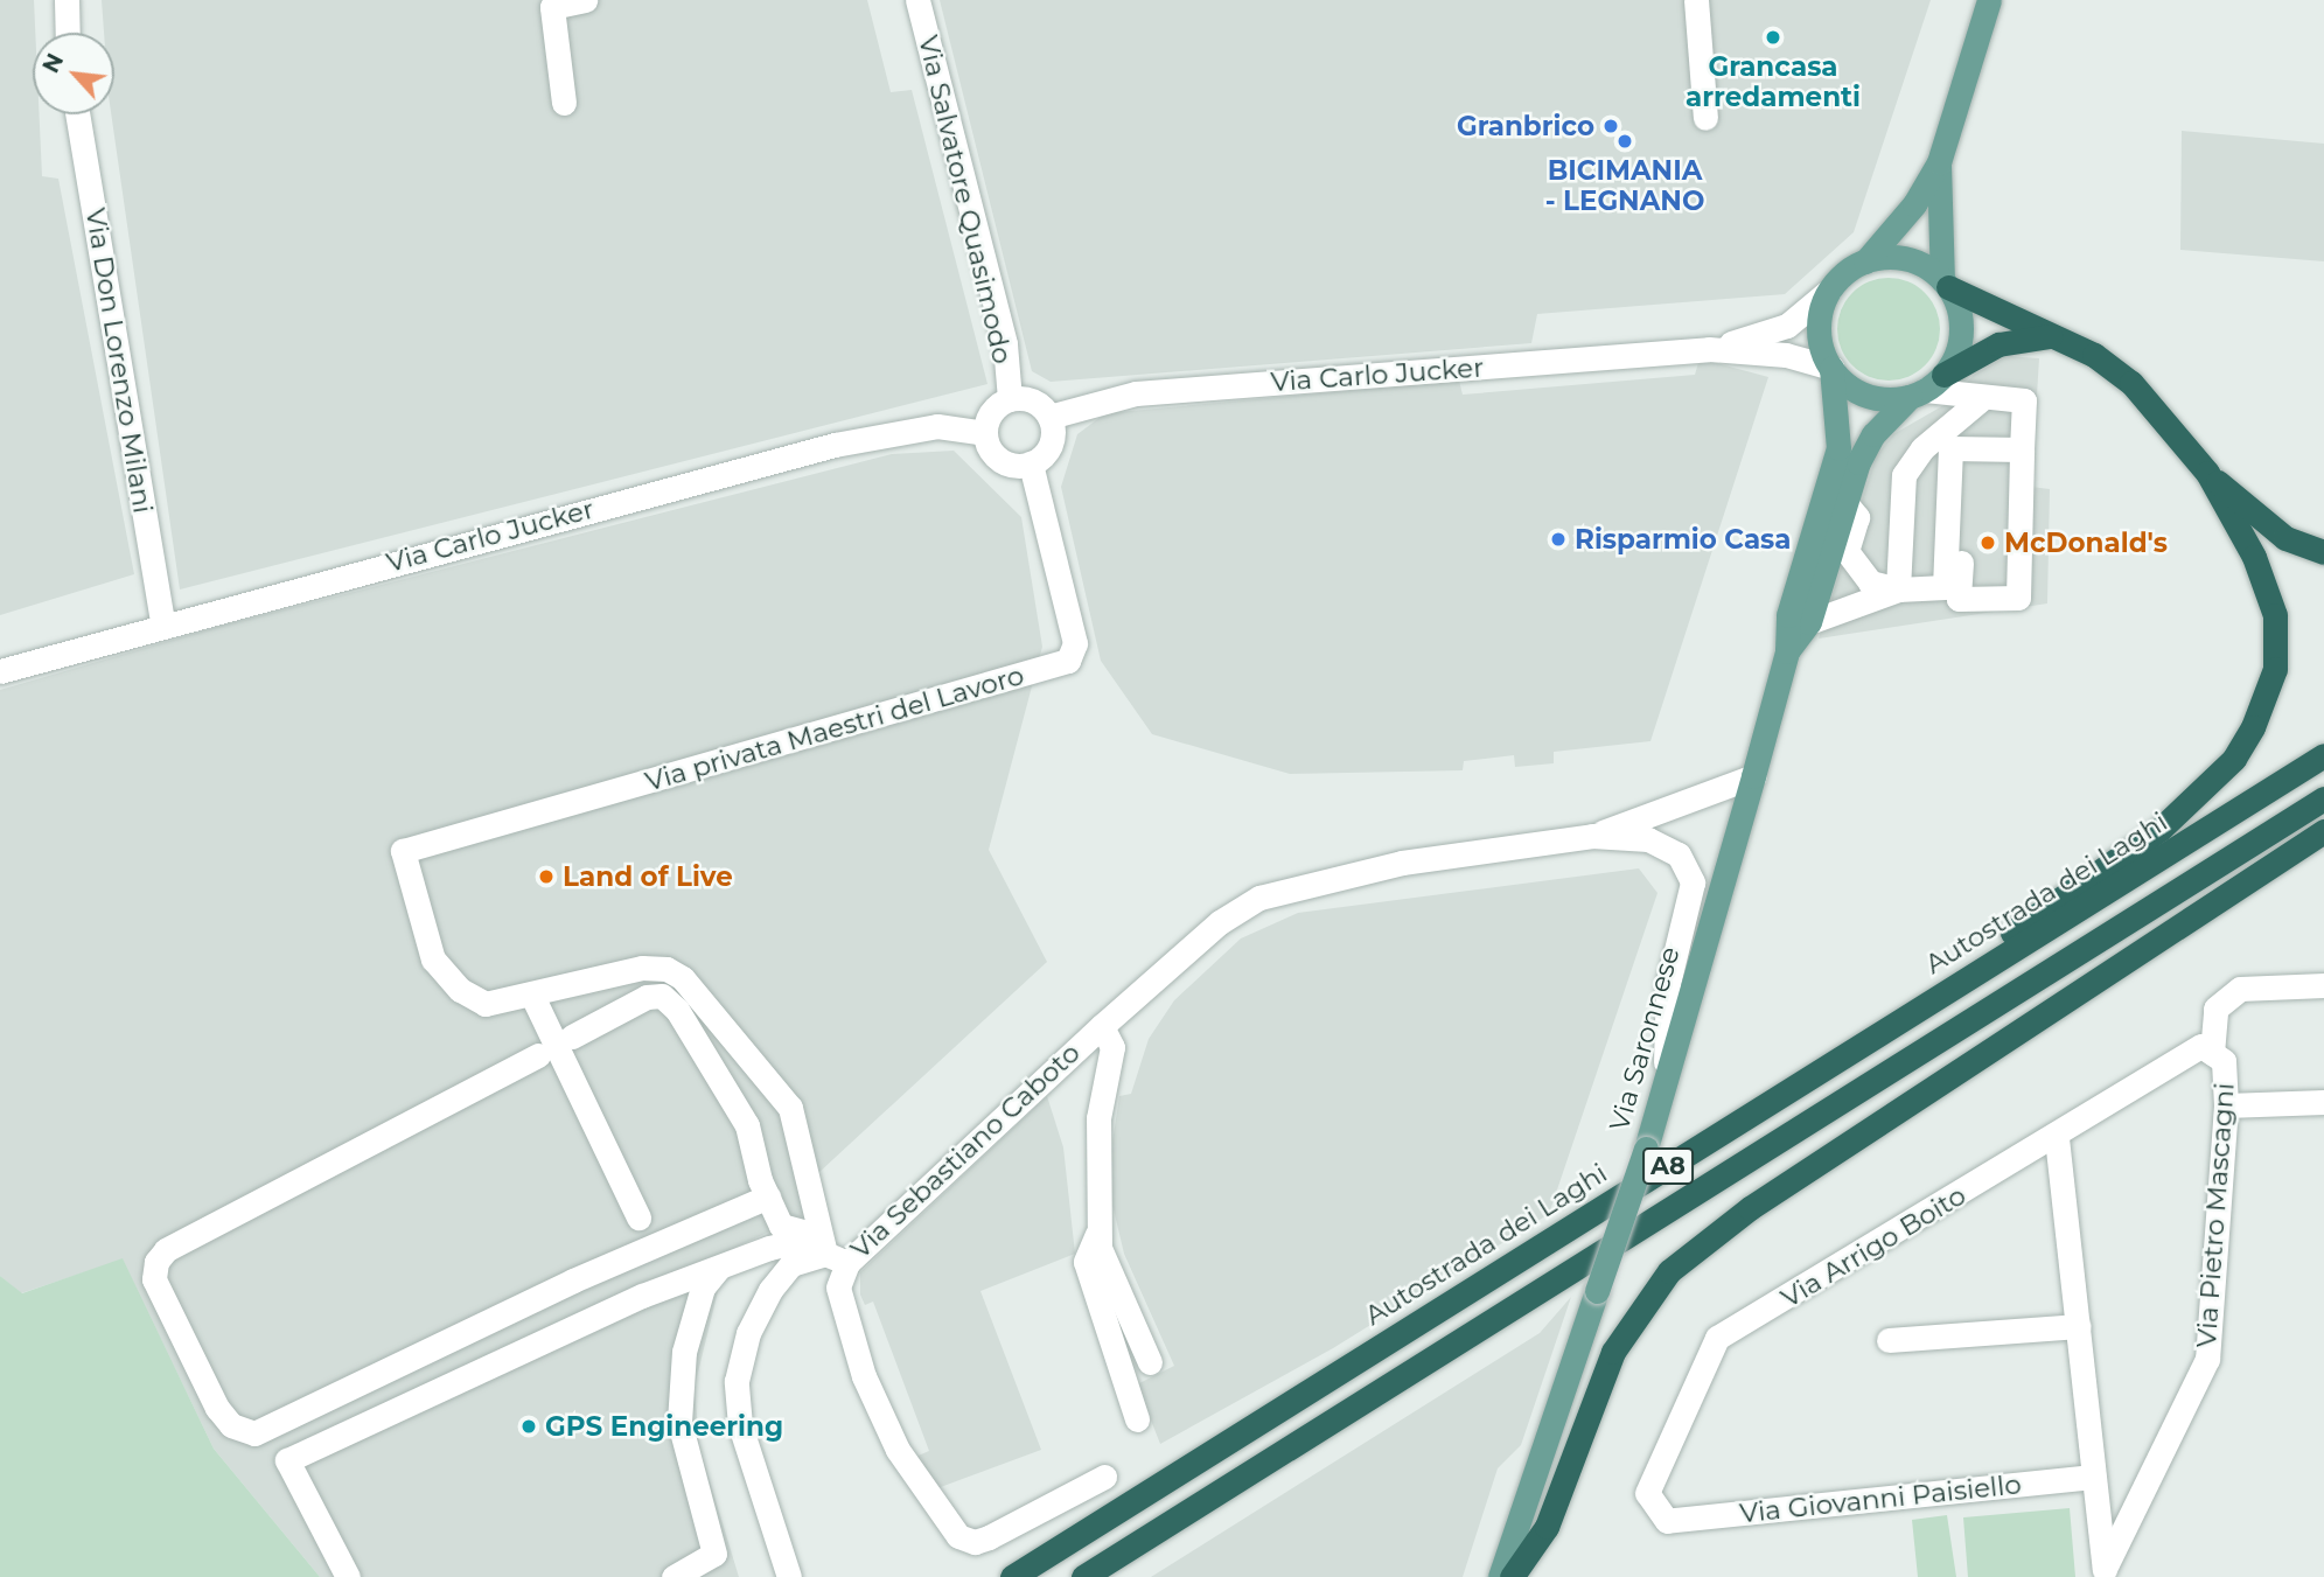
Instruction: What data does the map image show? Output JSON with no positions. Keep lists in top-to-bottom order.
{
  "streets": {
    "highway": ["Autostrada dei Laghi", "A8"],
    "main road": ["Via Saronnese"],
    "street": [
      "Via Salvatore Quasimodo",
      "Via Don Lorenzo Milani",
      "Via Carlo Jucker",
      "Via privata Maestri del Lavoro",
      "Via Sebastiano Caboto",
      "Via Pietro Mascagni",
      "Via Arrigo Boito",
      "Via Giovanni Paisiello"
    ]
  },
  "crossings": [
    ["Via Salvatore Quasimodo", "Via Carlo Jucker"],
    ["Via Salvatore Quasimodo", "Via privata Maestri del Lavoro"],
    ["Via Don Lorenzo Milani", "Via Carlo Jucker"],
    ["Via Carlo Jucker", "Via privata Maestri del Lavoro"],
    ["Via Carlo Jucker", "Via Saronnese"],
    ["Via privata Maestri del Lavoro", "Via Sebastiano Caboto"],
    ["Via Pietro Mascagni", "Via Arrigo Boito"],
    ["Via Arrigo Boito", "Via Giovanni Paisiello"]
  ],
  "places": [
    "Grancasa arredamenti",
    "Granbrico",
    "BICIMANIA - LEGNANO",
    "Risparmio Casa",
    "McDonald's",
    "Land of Live",
    "GPS Engineering"
  ],
  "north": "top left"
}
